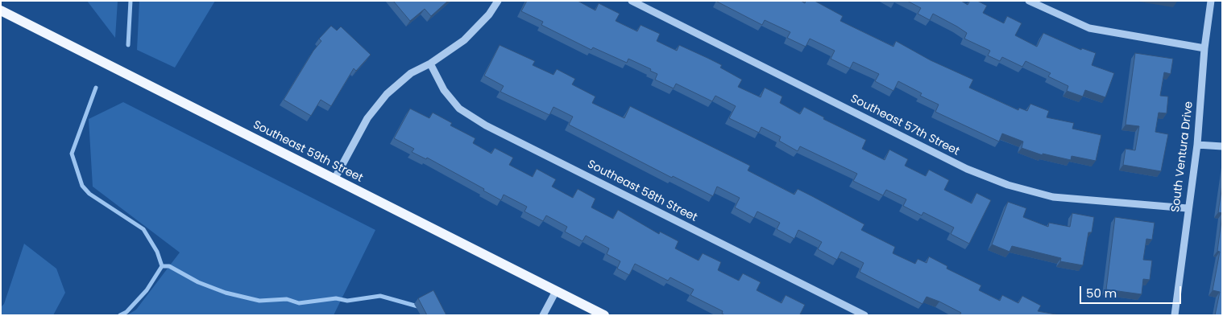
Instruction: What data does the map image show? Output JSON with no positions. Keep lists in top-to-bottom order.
{
  "streets": {
    "main road": ["Southeast 59th Street"],
    "street": ["Southeast 57th Street", "South Ventura Drive", "Southeast 58th Street"]
  },
  "crossings": [
    ["Southeast 57th Street", "South Ventura Drive"]
  ],
  "scale_bar": "50 m"
}
